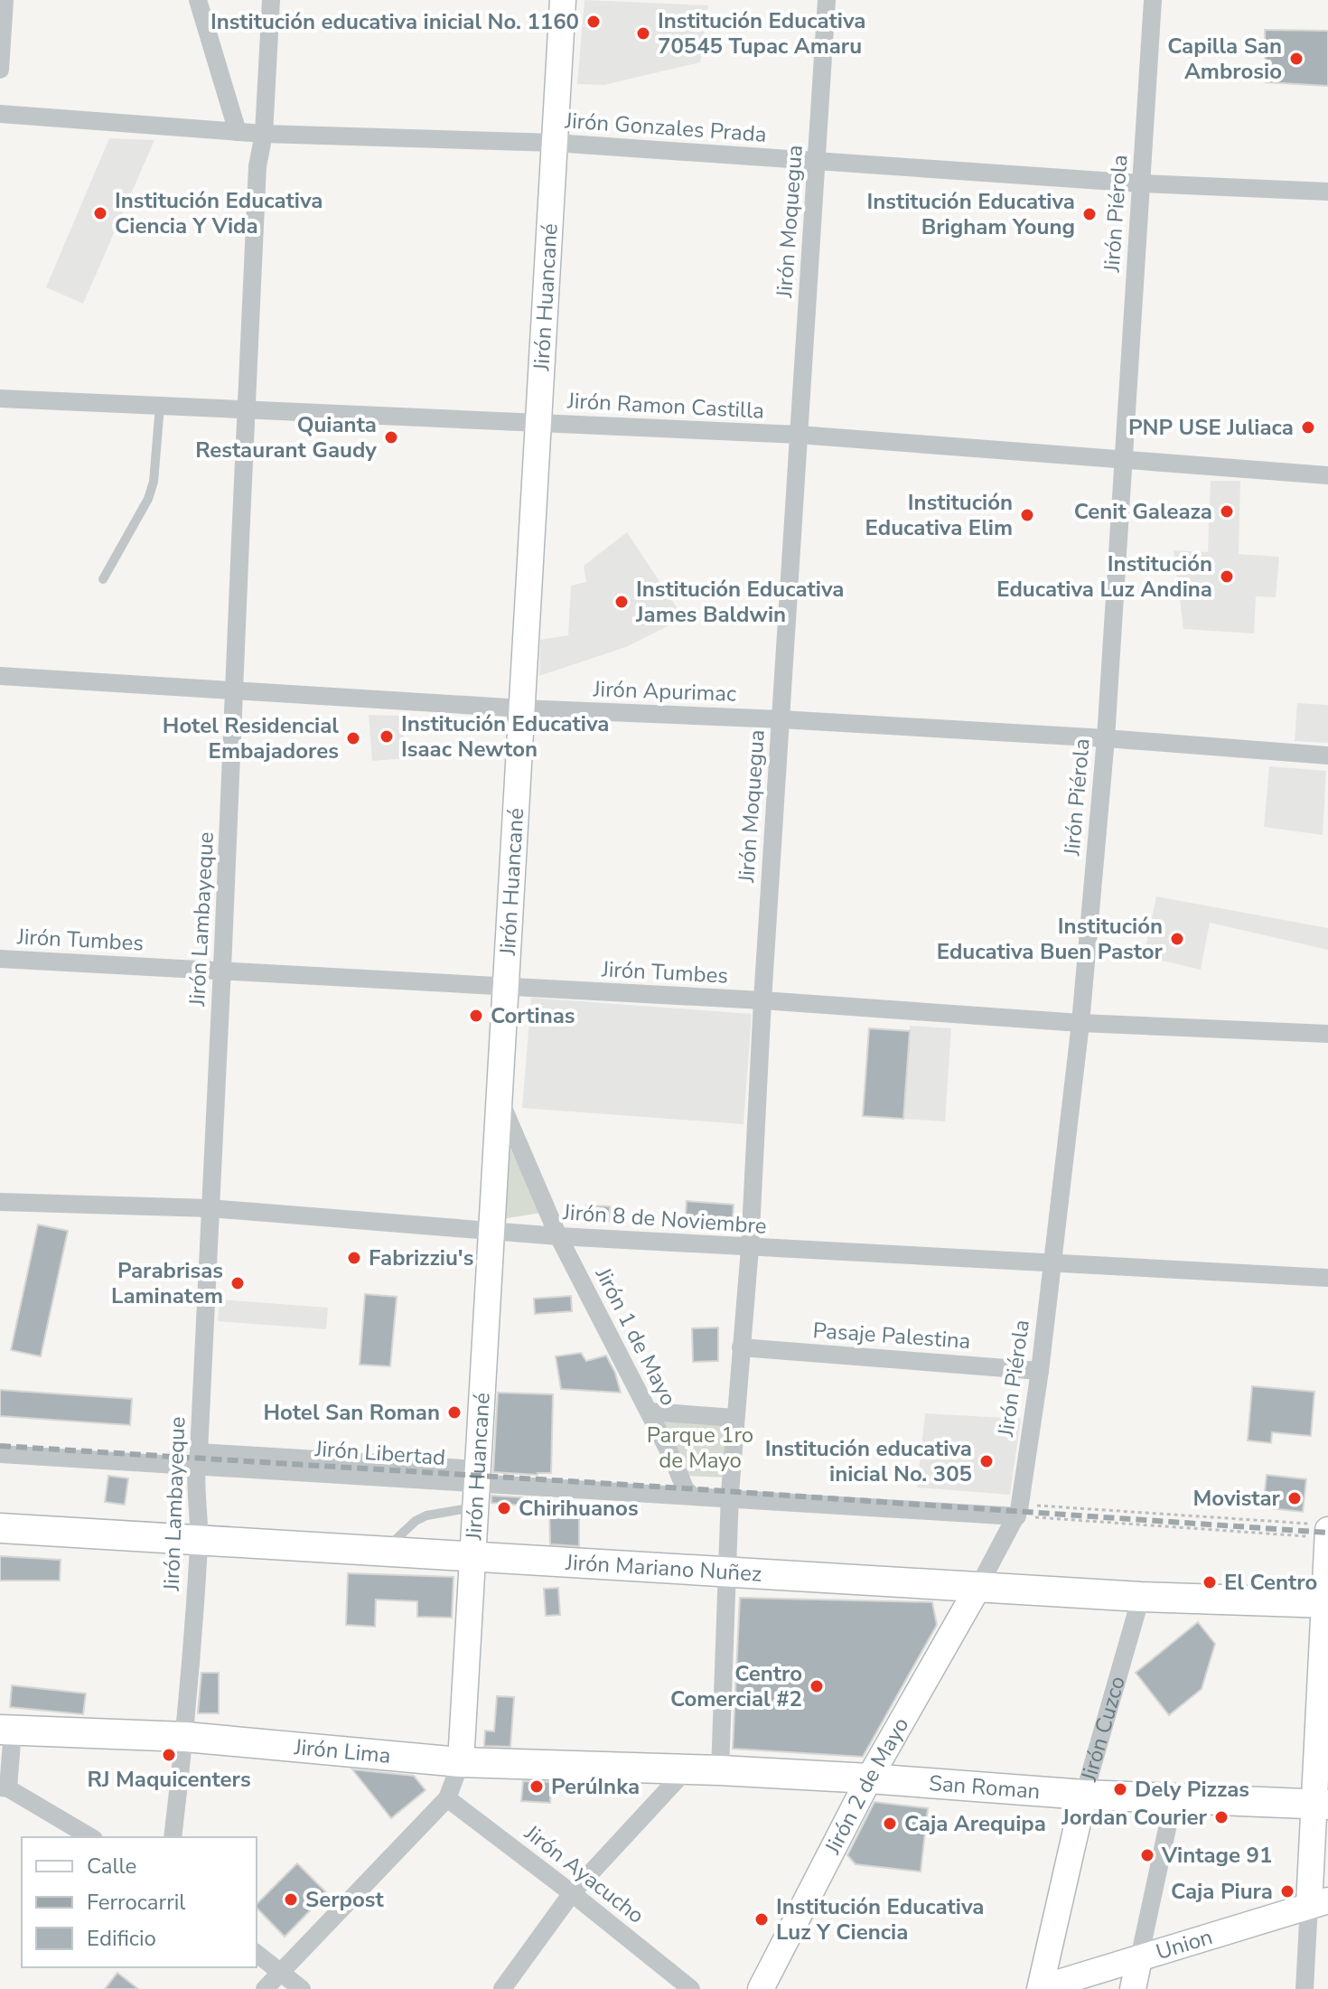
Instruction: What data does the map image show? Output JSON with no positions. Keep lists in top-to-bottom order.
{
  "streets": {
    "main road": ["Jirón Mariano Nuñez", "Jirón Lima", "San Roman"],
    "street": [
      "Jirón Gonzales Prada",
      "Jirón Piérola",
      "Jirón Moquegua",
      "Jirón Huancané",
      "Jirón Ramon Castilla",
      "Jirón Apurimac",
      "Jirón Lambayeque",
      "Jirón Tumbes",
      "Jirón 8 de Noviembre",
      "Pasaje Palestina",
      "Jirón 1 de Mayo",
      "Jirón Cuzco",
      "Jirón 2 de Mayo",
      "Jirón Ayacucho",
      "Union"
    ]
  },
  "crossings": [
    ["Jirón Gonzales Prada", "Jirón Piérola"],
    ["Jirón Gonzales Prada", "Jirón Moquegua"],
    ["Jirón Gonzales Prada", "Jirón Huancané"],
    ["Jirón Gonzales Prada", "Jirón Lambayeque"],
    ["Jirón Piérola", "Jirón Ramon Castilla"],
    ["Jirón Piérola", "Jirón Apurimac"],
    ["Jirón Piérola", "Jirón Tumbes"],
    ["Jirón Piérola", "Jirón 8 de Noviembre"],
    ["Jirón Piérola", "Pasaje Palestina"],
    ["Jirón Piérola", "Jirón Mariano Nuñez"],
    ["Jirón Piérola", "Jirón 2 de Mayo"],
    ["Jirón Moquegua", "Jirón Ramon Castilla"],
    ["Jirón Moquegua", "Jirón Apurimac"],
    ["Jirón Moquegua", "Jirón Tumbes"],
    ["Jirón Moquegua", "Jirón 8 de Noviembre"],
    ["Jirón Moquegua", "Pasaje Palestina"],
    ["Jirón Moquegua", "Jirón Mariano Nuñez"],
    ["Jirón Moquegua", "San Roman"],
    ["Jirón Huancané", "Jirón Ramon Castilla"],
    ["Jirón Huancané", "Jirón Apurimac"],
    ["Jirón Huancané", "Jirón Tumbes"],
    ["Jirón Huancané", "Jirón 8 de Noviembre"],
    ["Jirón Huancané", "Jirón 1 de Mayo"],
    ["Jirón Huancané", "Jirón Mariano Nuñez"],
    ["Jirón Huancané", "Jirón Lima"],
    ["Jirón Ramon Castilla", "Jirón Lambayeque"],
    ["Jirón Apurimac", "Jirón Lambayeque"],
    ["Jirón Lambayeque", "Jirón Tumbes"],
    ["Jirón Lambayeque", "Jirón 8 de Noviembre"],
    ["Jirón Lambayeque", "Jirón Mariano Nuñez"],
    ["Jirón Lambayeque", "Jirón Lima"],
    ["Jirón 8 de Noviembre", "Jirón 1 de Mayo"],
    ["Jirón Mariano Nuñez", "Jirón Cuzco"],
    ["Jirón Mariano Nuñez", "Jirón 2 de Mayo"],
    ["Jirón Cuzco", "San Roman"],
    ["Jirón Cuzco", "Union"],
    ["Jirón Lima", "San Roman"],
    ["Jirón 2 de Mayo", "San Roman"]
  ],
  "parks": ["Parque 1ro de Mayo"],
  "places": [
    "Institución educativa inicial No. 1160",
    "Institución Educativa 70545 Tupac Amaru",
    "Capilla San Ambrosio",
    "Institución Educativa Ciencia Y Vida",
    "Institución Educativa Brigham Young",
    "PNP USE Juliaca",
    "Quianta Restaurant Gaudy",
    "Cenit Galeaza",
    "Institución Educativa Elim",
    "Institución Educativa Luz Andina",
    "Institución Educativa James Baldwin",
    "Institución Educativa Isaac Newton",
    "Hotel Residencial Embajadores",
    "Institución Educativa Buen Pastor",
    "Cortinas",
    "Fabrizziu's",
    "Parabrisas Laminatem",
    "Hotel San Roman",
    "Institución educativa inicial No. 305",
    "Movistar",
    "Chirihuanos",
    "El Centro",
    "Centro Comercial #2",
    "RJ Maquicenters",
    "PerúInka",
    "Dely Pizzas",
    "Jordan Courier",
    "Caja Arequipa",
    "Vintage 91",
    "Caja Piura",
    "Serpost",
    "Institución Educativa Luz Y Ciencia"
  ],
  "legend": ["Calle", "Ferrocarril", "Edificio"]
}
